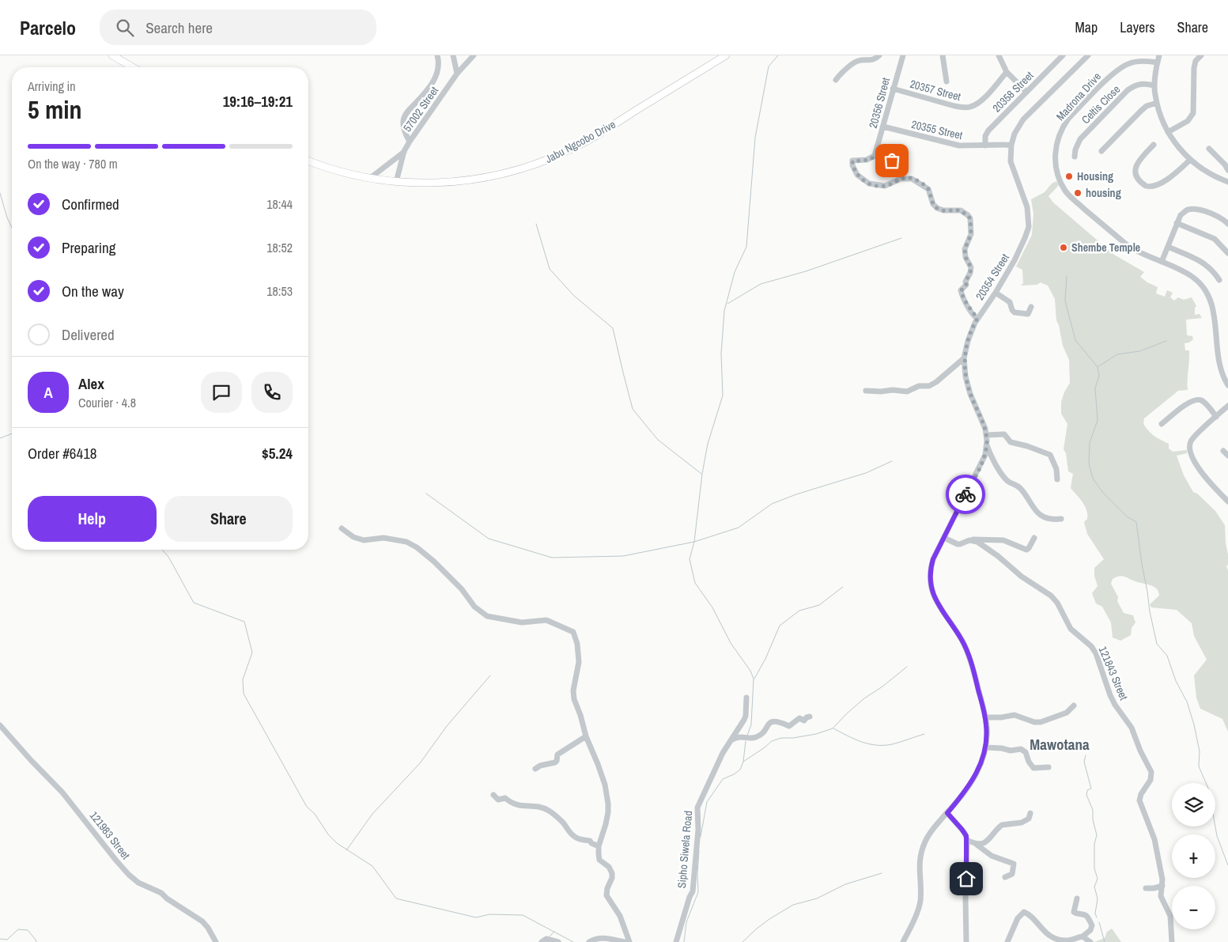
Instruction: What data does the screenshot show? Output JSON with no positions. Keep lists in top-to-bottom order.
{
  "streets": {
    "main road": ["Jabu Ngcobo Drive"],
    "street": [
      "20357 Street",
      "20358 Street",
      "Madrona Drive",
      "20356 Street",
      "Celtis Close",
      "57002 Street",
      "20355 Street",
      "20354 Street",
      "121843 Street",
      "121983 Street",
      "Sipho Siwela Road"
    ]
  },
  "crossings": [
    ["20357 Street", "20356 Street"],
    ["20358 Street", "20355 Street"],
    ["20356 Street", "20355 Street"],
    ["57002 Street", "Jabu Ngcobo Drive"],
    ["20355 Street", "20354 Street"]
  ],
  "districts": ["Mawotana"],
  "places": ["Housing", "housing", "Shembe Temple"],
  "page": {
    "header": "Parcelo",
    "search": "Search here",
    "nav": ["Map", "Layers", "Share"],
    "heading": ["5 min", "Arriving in", "19:16–19:21"],
    "panel": [
      "Alex",
      "Courier · 4.8",
      "Order #6418",
      "$5.24"
    ],
    "bar": "On the way · 780 m",
    "list": [
      ["Confirmed", "18:44"],
      ["Preparing", "18:52"],
      ["On the way", "18:53"],
      "Delivered"
    ],
    "round": "A",
    "buttons": ["Help", "Share"],
    "map_buttons": ["+", "−"]
  }
}
